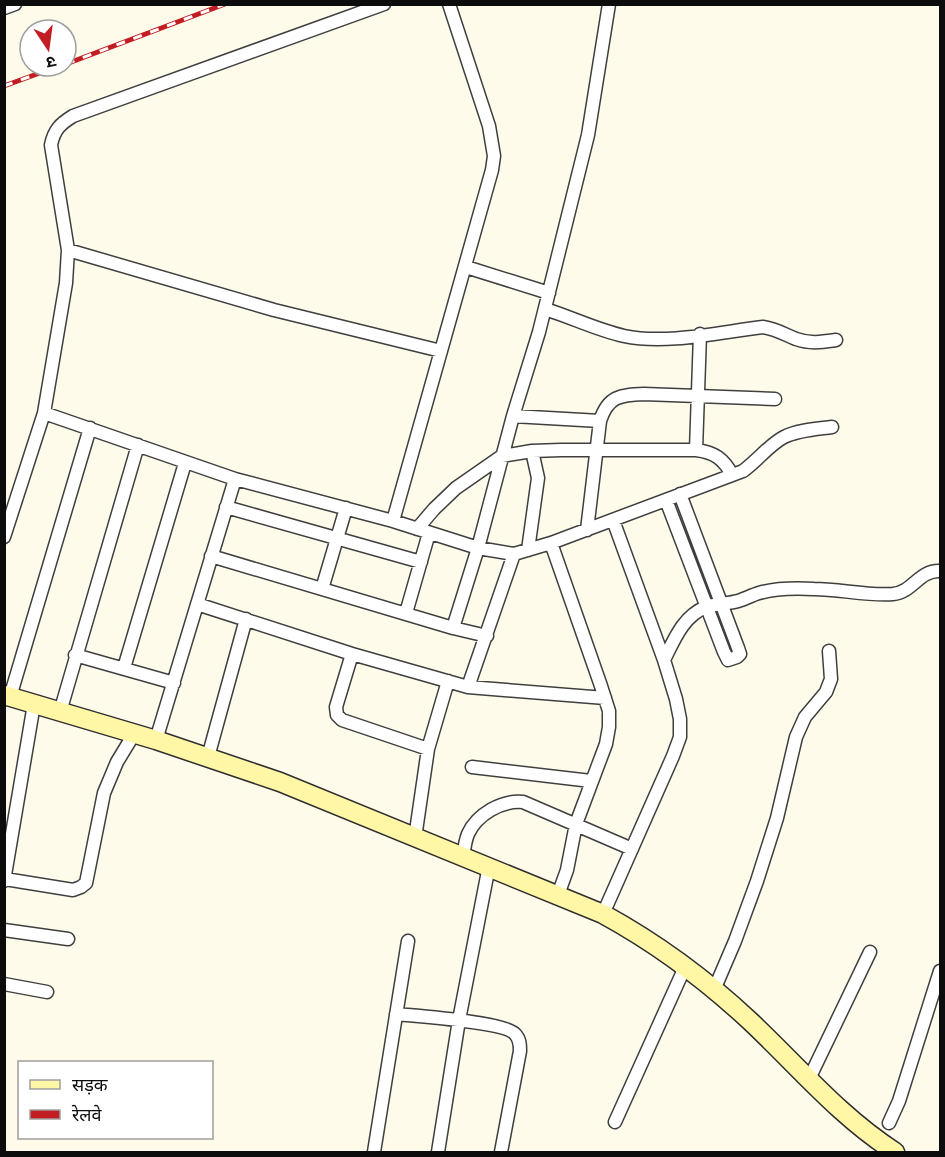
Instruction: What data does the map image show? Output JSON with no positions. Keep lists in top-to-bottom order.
{
  "legend": ["सड़क", "रेलवे"],
  "north": "bottom"
}
